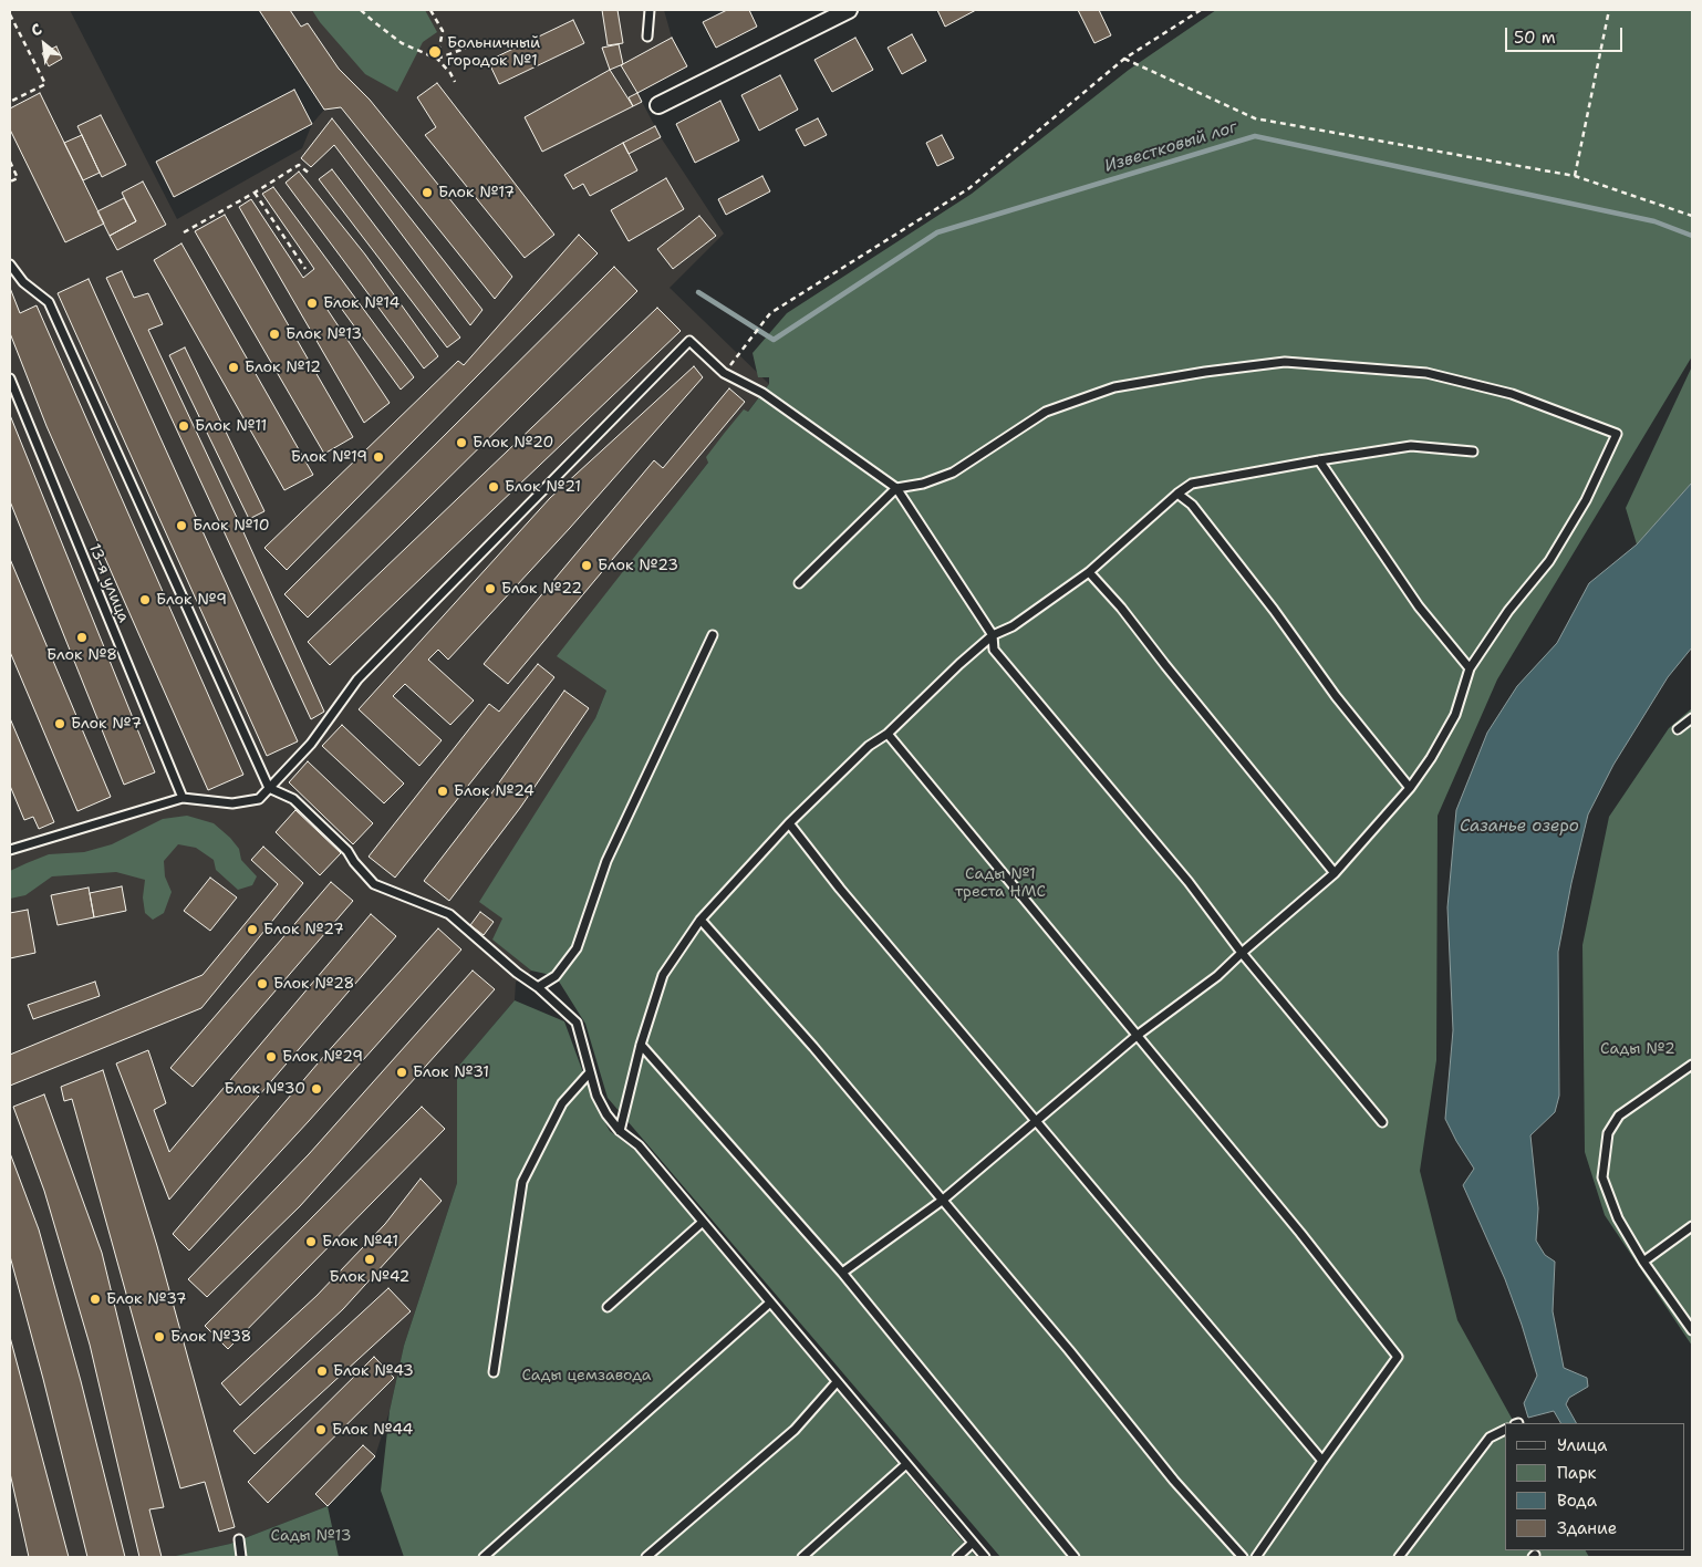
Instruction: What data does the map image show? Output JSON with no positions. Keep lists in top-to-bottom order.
{
  "streets": {
    "lane": ["13-я улица"]
  },
  "water": ["Известковый лог", "Сазанье озеро"],
  "parks": [
    "Сады №1 треста НМС",
    "Сады №2",
    "Сады цемзавода",
    "Сады №13"
  ],
  "places": [
    "Больничный городок №1",
    "Блок №17",
    "Блок №14",
    "Блок №13",
    "Блок №12",
    "Блок №11",
    "Блок №20",
    "Блок №19",
    "Блок №21",
    "Блок №10",
    "Блок №23",
    "Блок №22",
    "Блок №9",
    "Блок №8",
    "Блок №7",
    "Блок №24",
    "Блок №27",
    "Блок №28",
    "Блок №29",
    "Блок №31",
    "Блок №30",
    "Блок №41",
    "Блок №42",
    "Блок №37",
    "Блок №38",
    "Блок №43",
    "Блок №44"
  ],
  "legend": [
    "Улица",
    "Парк",
    "Вода",
    "Здание"
  ],
  "scale_bar": "50 m",
  "north": "top left"
}
